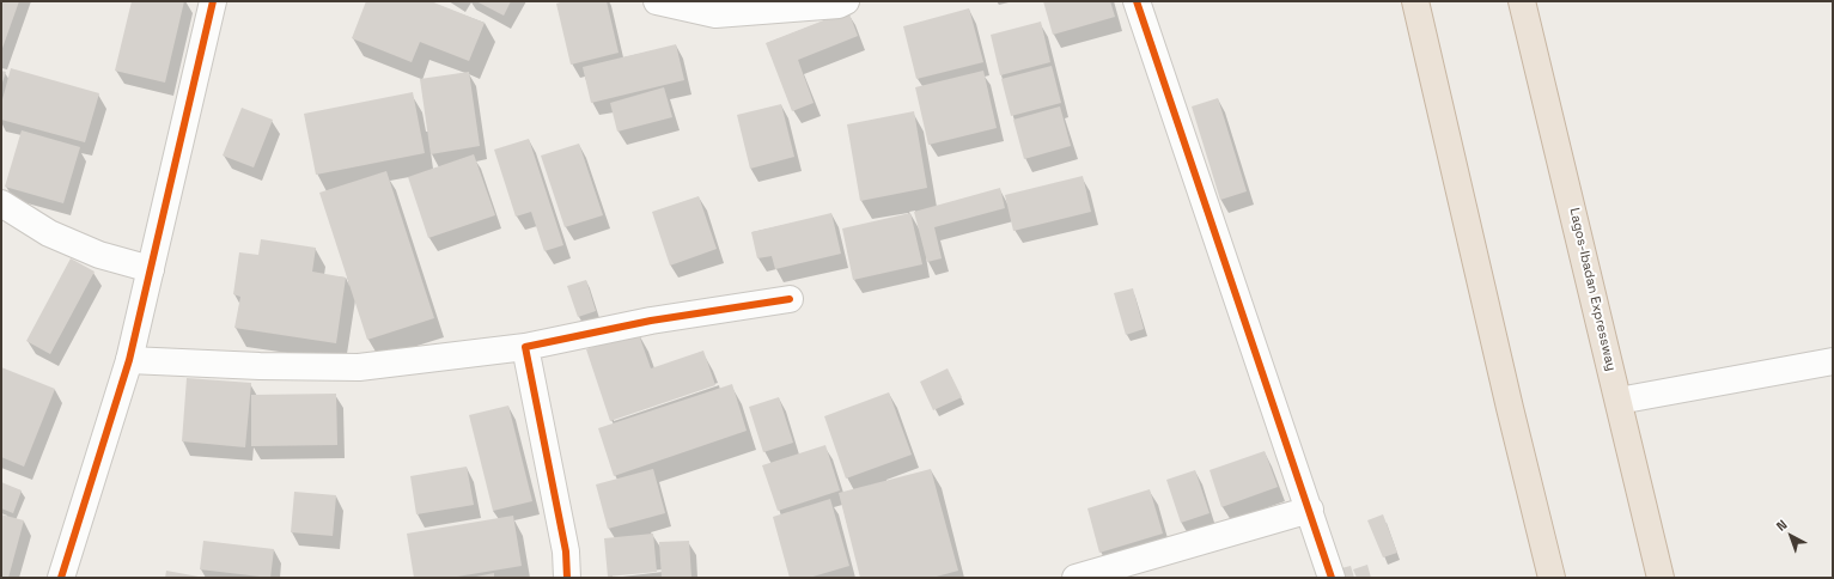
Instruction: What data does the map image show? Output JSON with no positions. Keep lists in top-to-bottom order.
{
  "streets": {
    "highway": ["Lagos-Ibadan Expressway"]
  },
  "north": "top left"
}
